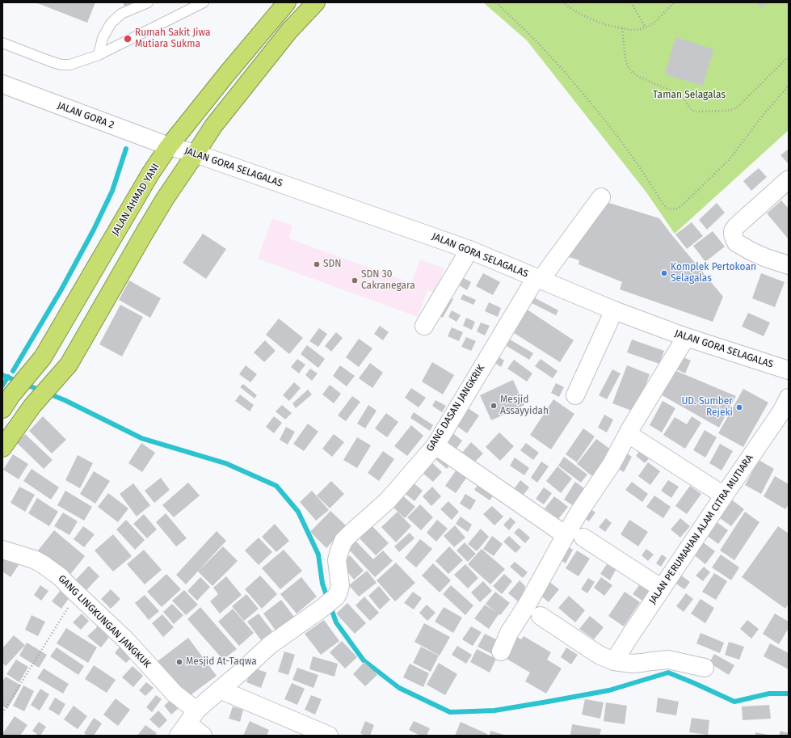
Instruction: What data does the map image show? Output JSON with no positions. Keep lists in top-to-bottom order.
{
  "streets": {
    "highway": ["JALAN AHMAD YANI"],
    "street": [
      "JALAN GORA 2",
      "JALAN GORA SELAGALAS",
      "GANG DASAN JANGKRIK",
      "JALAN PERUMAHAN ALAM CITRA MUTIARA",
      "GANG LINGKUNGAN JANGKUK"
    ]
  },
  "crossings": [
    ["JALAN GORA 2", "JALAN GORA SELAGALAS"],
    ["JALAN GORA 2", "JALAN AHMAD YANI"],
    ["JALAN GORA SELAGALAS", "JALAN AHMAD YANI"],
    ["JALAN GORA SELAGALAS", "GANG DASAN JANGKRIK"],
    ["GANG DASAN JANGKRIK", "GANG LINGKUNGAN JANGKUK"]
  ],
  "parks": ["Taman Selagalas"],
  "places": [
    "Rumah Sakit Jiwa Mutiara Sukma",
    "SDN",
    "Komplek Pertokoan Selagalas",
    "SDN 30 Cakranegara",
    "Mesjid Assayyidah",
    "UD. Sumber Rejeki",
    "Mesjid At-Taqwa"
  ]
}
